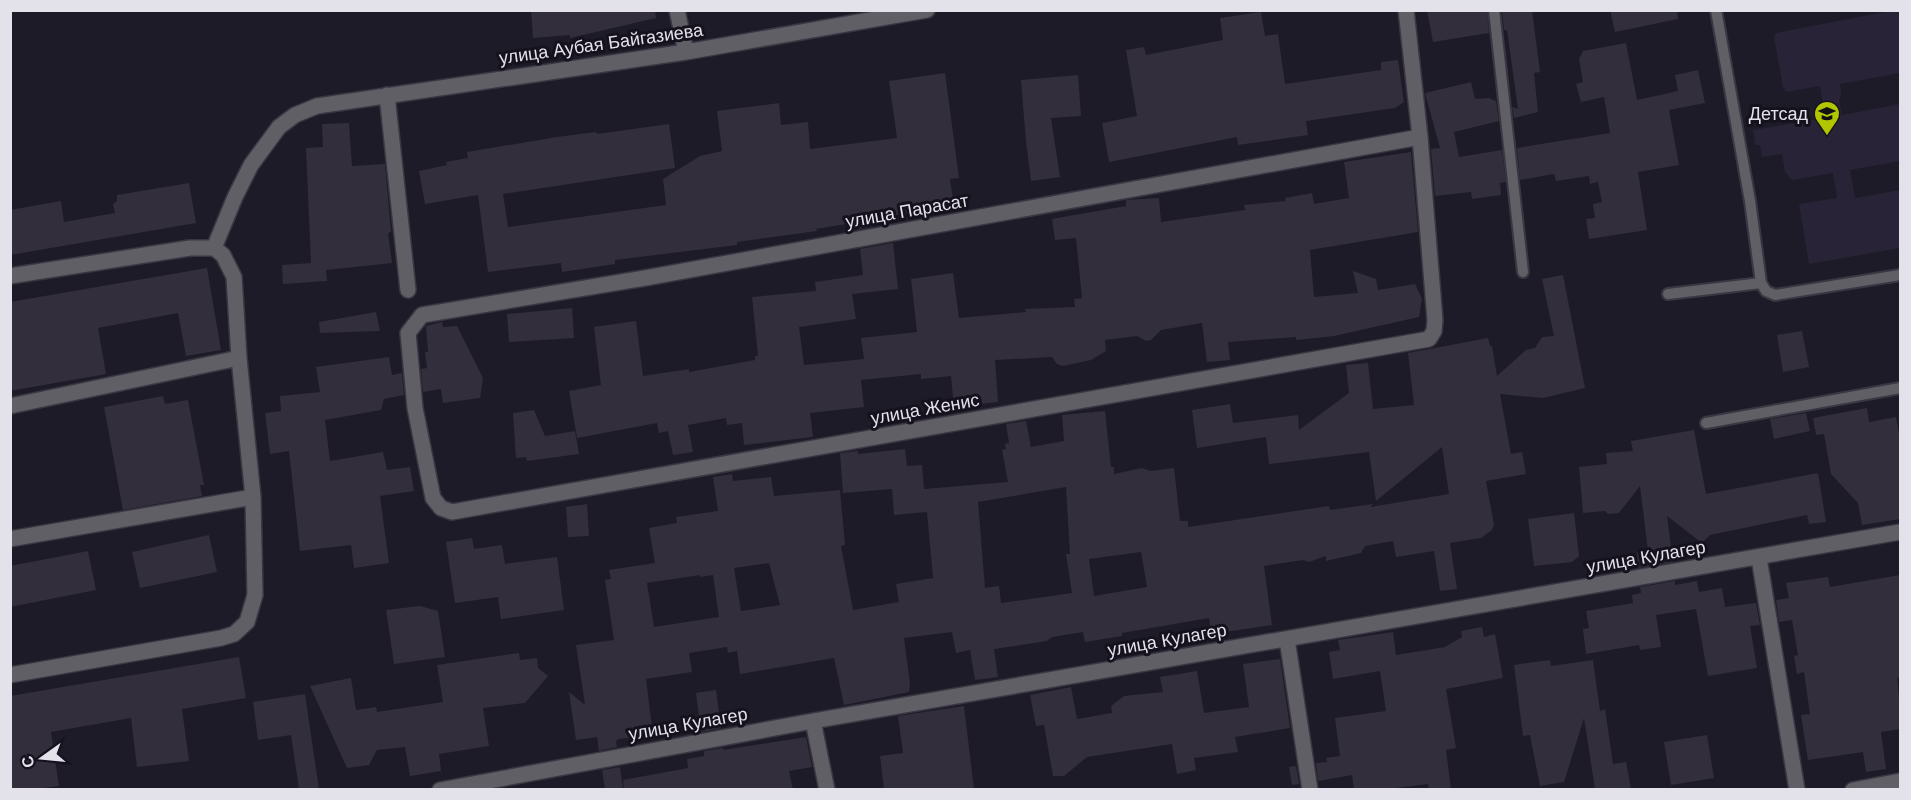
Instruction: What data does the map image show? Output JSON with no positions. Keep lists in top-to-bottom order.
{
  "streets": {
    "street": [
      "улица Аубая Байгазиева",
      "улица Парасат",
      "улица Женис",
      "улица Кулагер"
    ]
  },
  "crossings": [
    ["улица Парасат", "улица Женис"]
  ],
  "places": {
    "school or university": ["Детсад"]
  },
  "north": "left"
}
